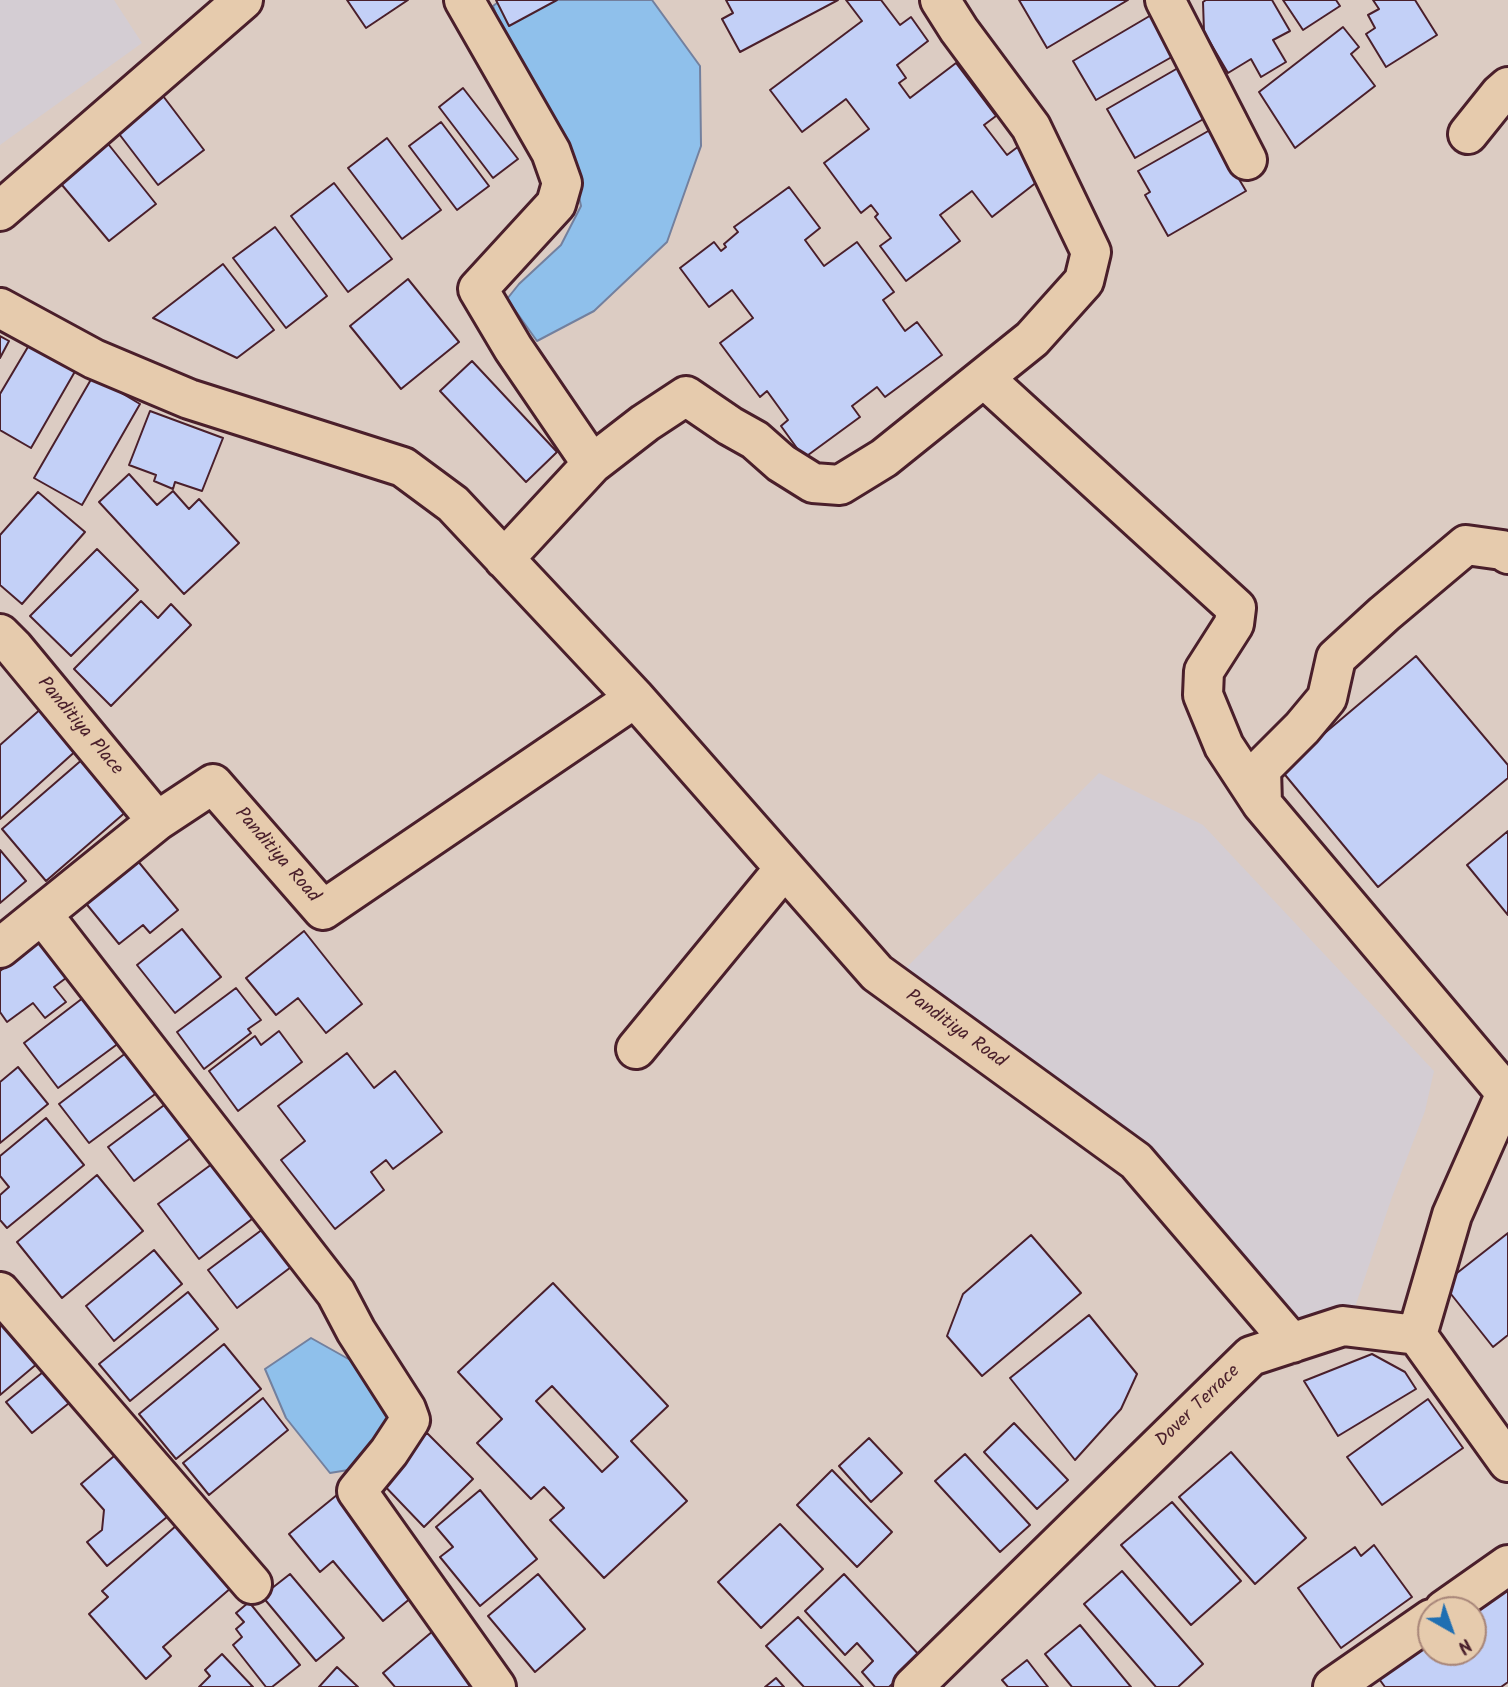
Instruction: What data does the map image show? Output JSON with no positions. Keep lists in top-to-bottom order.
{
  "streets": {
    "street": ["Panditiya Place", "Panditiya Road", "Dover Terrace"]
  },
  "crossings": [
    ["Panditiya Place", "Panditiya Road"],
    ["Panditiya Road", "Dover Terrace"]
  ],
  "north": "bottom right"
}
